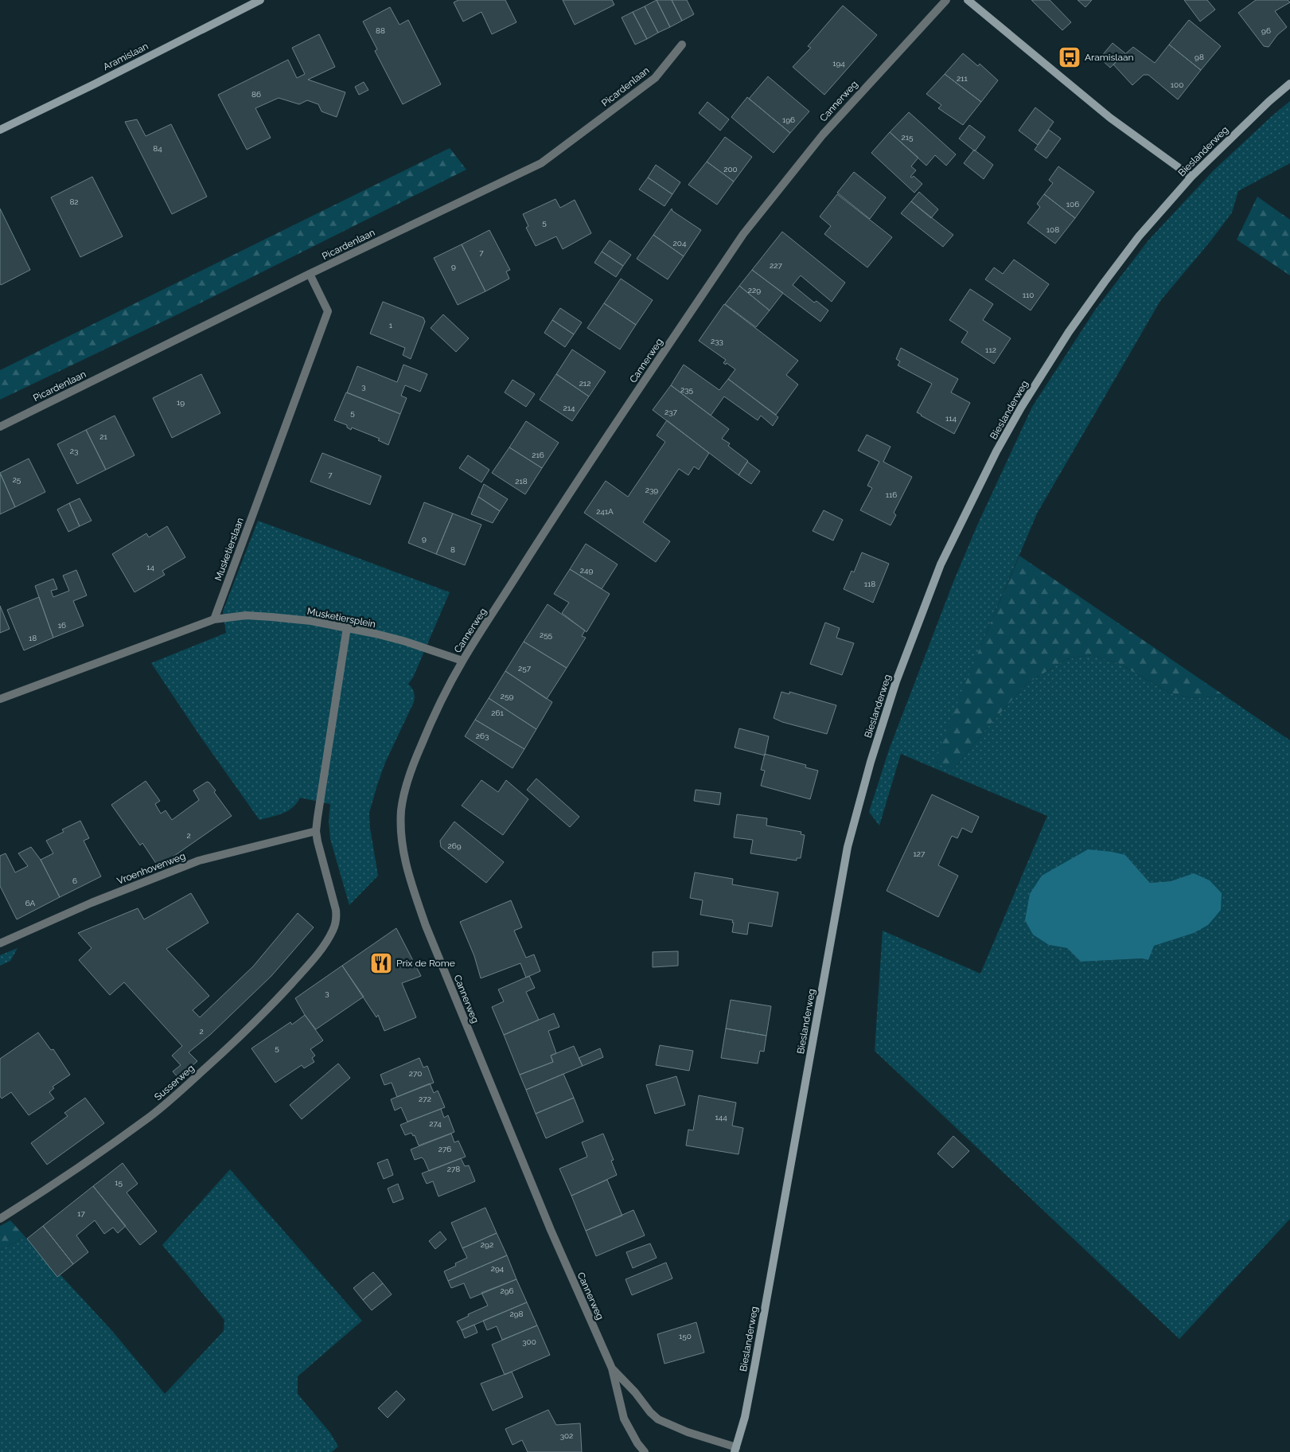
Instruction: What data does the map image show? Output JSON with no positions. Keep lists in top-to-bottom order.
{
  "streets": {
    "main road": ["Aramislaan", "Bieslanderweg"],
    "street": [
      "Picardenlaan",
      "Cannerweg",
      "Musketierslaan",
      "Musketiersplein",
      "Vroenhovenweg",
      "Susserweg"
    ]
  },
  "crossings": [
    ["Picardenlaan", "Musketierslaan"],
    ["Cannerweg", "Bieslanderweg"],
    ["Cannerweg", "Musketiersplein"],
    ["Musketierslaan", "Musketiersplein"],
    ["Vroenhovenweg", "Susserweg"]
  ],
  "places": {
    "bus stop": ["Aramislaan"],
    "restaurant": ["Prix de Rome"]
  },
  "house_numbers": [
    "88",
    "96",
    "98",
    "194",
    "211",
    "100",
    "86",
    "196",
    "215",
    "84",
    "200",
    "82",
    "106",
    "5",
    "108",
    "204",
    "7",
    "227",
    "9",
    "229",
    "110",
    "1",
    "233",
    "112",
    "212",
    "3",
    "235",
    "19",
    "214",
    "237",
    "5",
    "114",
    "21",
    "23",
    "216",
    "7",
    "25",
    "218",
    "239",
    "116",
    "241A",
    "9",
    "8",
    "14",
    "249",
    "118",
    "16",
    "255",
    "18",
    "257",
    "259",
    "261",
    "263",
    "2",
    "269",
    "127",
    "6",
    "6A",
    "3",
    "2",
    "5",
    "270",
    "272",
    "144",
    "274",
    "276",
    "278",
    "15",
    "17",
    "292",
    "294",
    "296",
    "298",
    "150",
    "300",
    "302"
  ]
}
